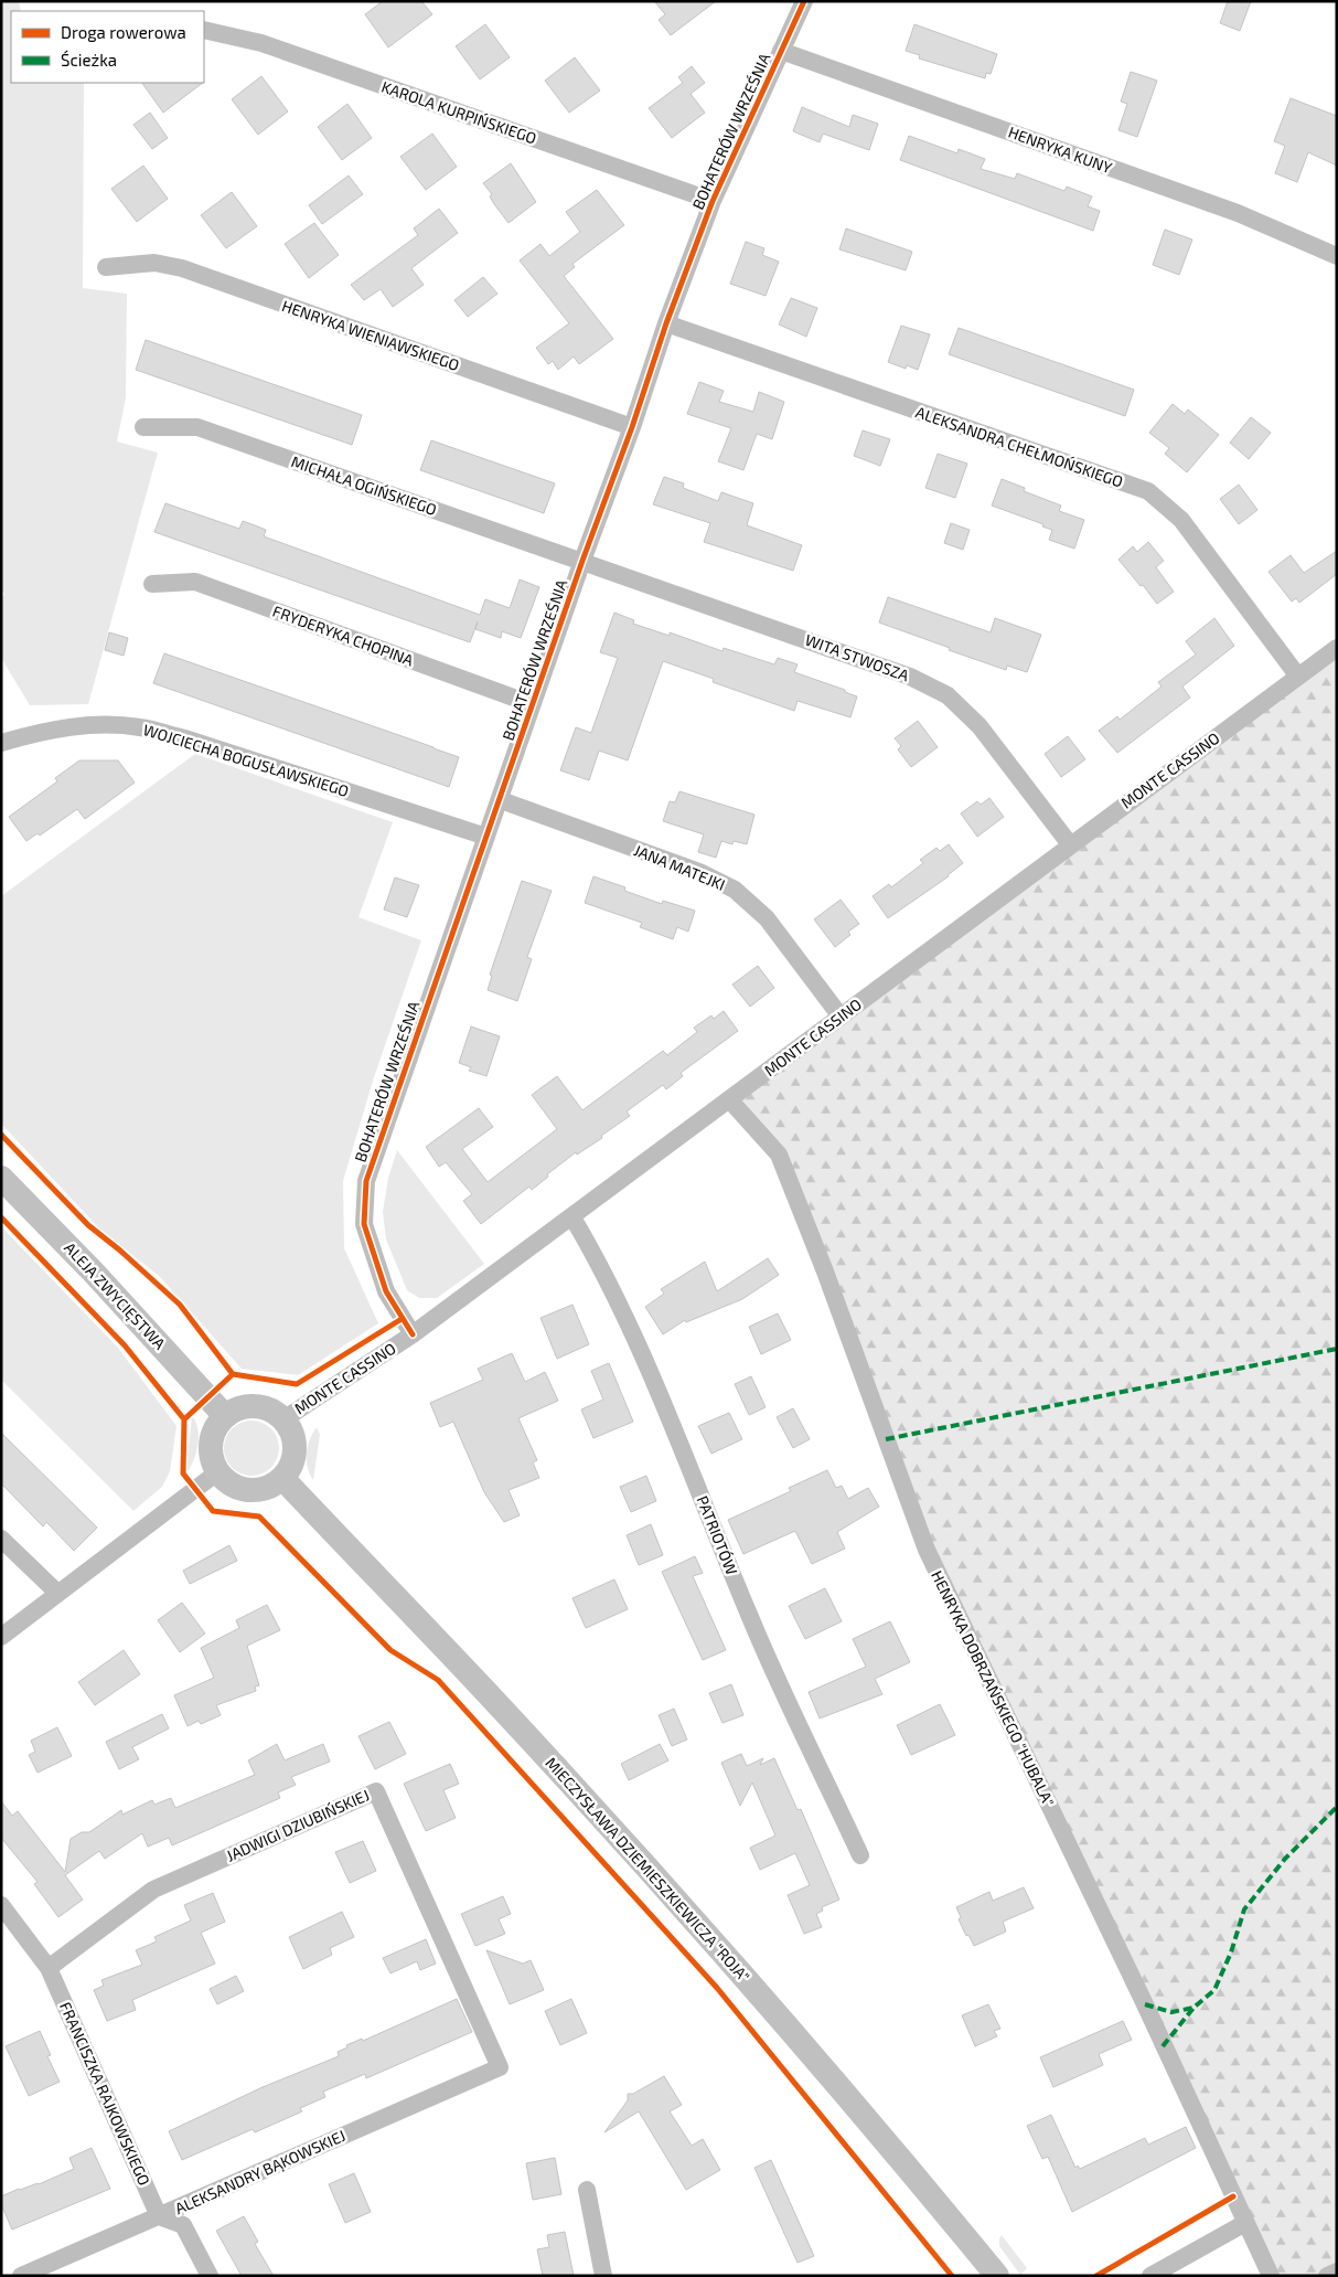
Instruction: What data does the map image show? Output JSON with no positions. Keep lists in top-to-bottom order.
{
  "streets": {
    "main road": ["ALEJA ZWYCIĘSTWA", "MIECZYSŁAWA DZIEMIESZKIEWICZA \"ROJA\""],
    "street": [
      "KAROLA KURPIŃSKIEGO",
      "BOHATERÓW WRZEŚNIA",
      "HENRYKA KUNY",
      "HENRYKA WIENIAWSKIEGO",
      "ALEKSANDRA CHEŁMOŃSKIEGO",
      "MICHAŁA OGIŃSKIEGO",
      "FRYDERYKA CHOPINA",
      "WITA STWOSZA",
      "WOJCIECHA BOGUSŁAWSKIEGO",
      "MONTE CASSINO",
      "JANA MATEJKI",
      "PATRIOTÓW",
      "HENRYKA DOBRZAŃSKIEGO \"HUBALA\"",
      "JADWIGI DZIUBIŃSKIEJ",
      "FRANCISZKA RAJKOWSKIEGO",
      "ALEKSANDRY BĄKOWSKIEJ"
    ]
  },
  "crossings": [
    ["KAROLA KURPIŃSKIEGO", "BOHATERÓW WRZEŚNIA"],
    ["BOHATERÓW WRZEŚNIA", "HENRYKA KUNY"],
    ["BOHATERÓW WRZEŚNIA", "HENRYKA WIENIAWSKIEGO"],
    ["BOHATERÓW WRZEŚNIA", "ALEKSANDRA CHEŁMOŃSKIEGO"],
    ["BOHATERÓW WRZEŚNIA", "MICHAŁA OGIŃSKIEGO"],
    ["BOHATERÓW WRZEŚNIA", "FRYDERYKA CHOPINA"],
    ["BOHATERÓW WRZEŚNIA", "WITA STWOSZA"],
    ["BOHATERÓW WRZEŚNIA", "WOJCIECHA BOGUSŁAWSKIEGO"],
    ["BOHATERÓW WRZEŚNIA", "MONTE CASSINO"],
    ["BOHATERÓW WRZEŚNIA", "JANA MATEJKI"],
    ["ALEKSANDRA CHEŁMOŃSKIEGO", "MONTE CASSINO"],
    ["MICHAŁA OGIŃSKIEGO", "WITA STWOSZA"],
    ["WITA STWOSZA", "MONTE CASSINO"],
    ["MONTE CASSINO", "JANA MATEJKI"],
    ["MONTE CASSINO", "ALEJA ZWYCIĘSTWA"],
    ["MONTE CASSINO", "PATRIOTÓW"],
    ["MONTE CASSINO", "HENRYKA DOBRZAŃSKIEGO \"HUBALA\""],
    ["MONTE CASSINO", "MIECZYSŁAWA DZIEMIESZKIEWICZA \"ROJA\""],
    ["ALEJA ZWYCIĘSTWA", "MIECZYSŁAWA DZIEMIESZKIEWICZA \"ROJA\""],
    ["JADWIGI DZIUBIŃSKIEJ", "FRANCISZKA RAJKOWSKIEGO"],
    ["JADWIGI DZIUBIŃSKIEJ", "ALEKSANDRY BĄKOWSKIEJ"],
    ["FRANCISZKA RAJKOWSKIEGO", "ALEKSANDRY BĄKOWSKIEJ"]
  ],
  "legend": ["Droga rowerowa", "Ścieżka"]
}
